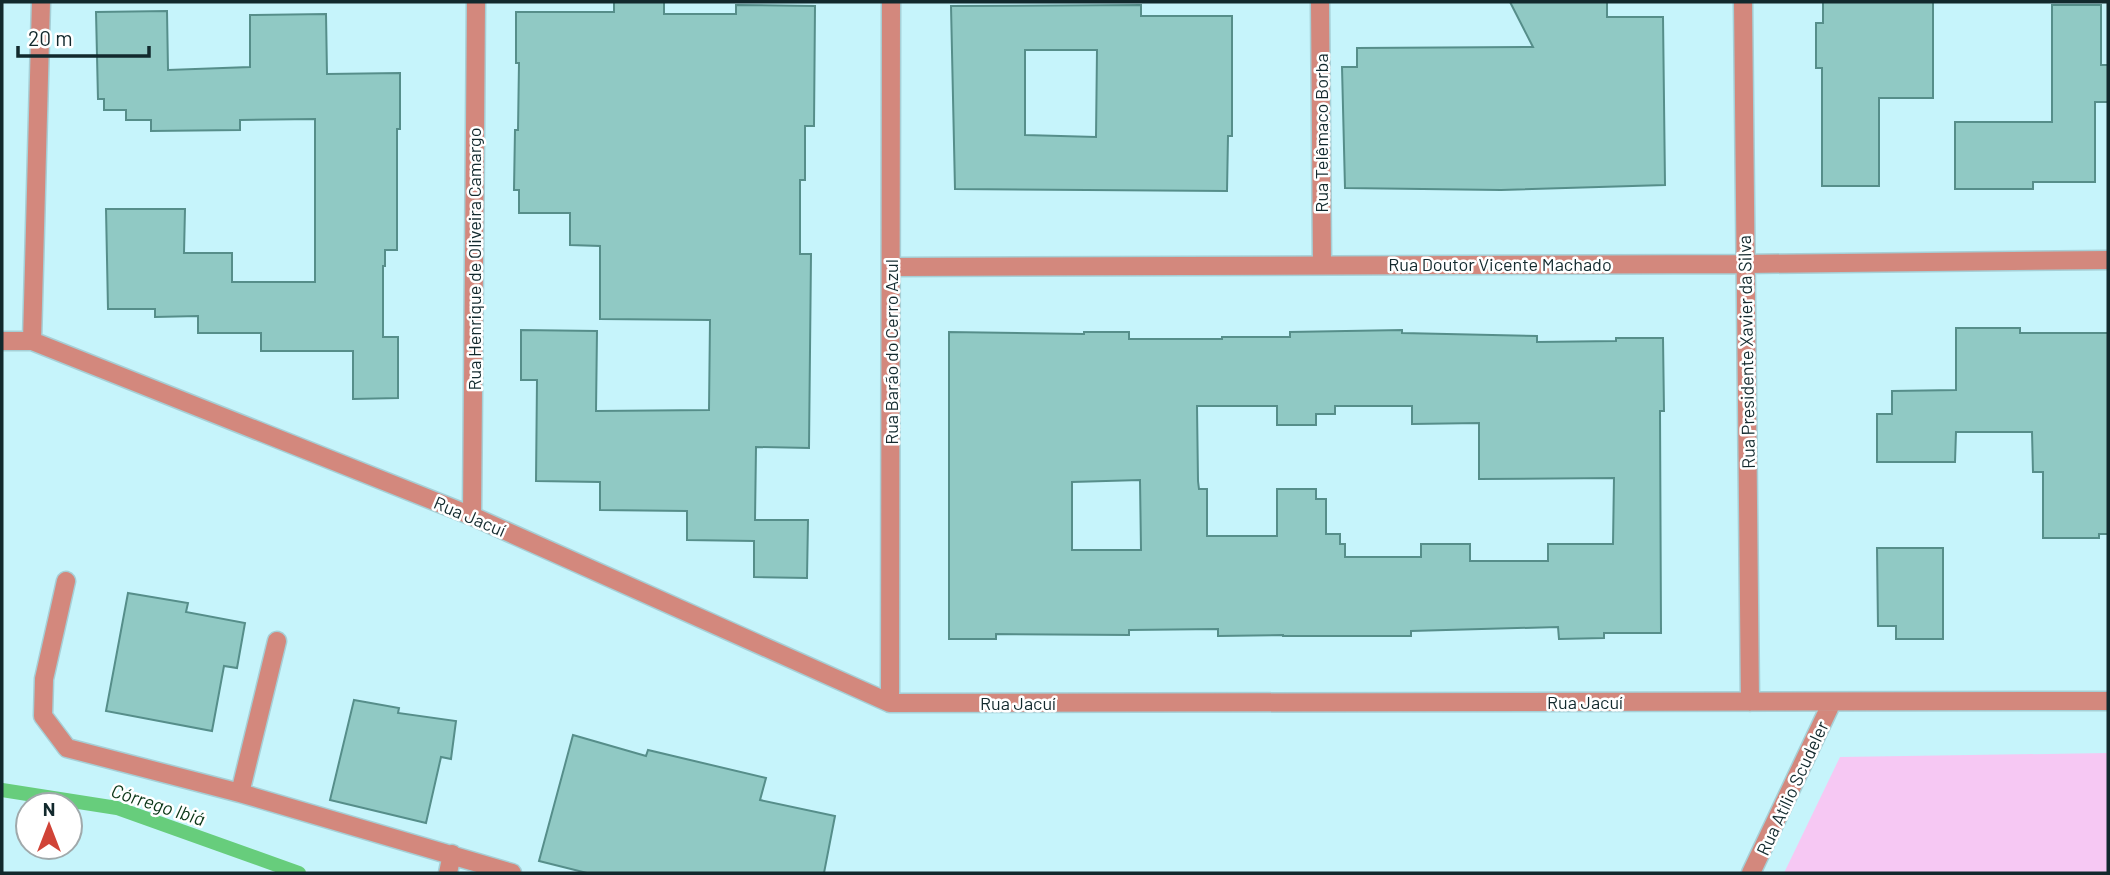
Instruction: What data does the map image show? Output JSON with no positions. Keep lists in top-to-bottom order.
{
  "streets": {
    "street": [
      "Rua Telêmaco Borba",
      "Rua Henrique de Oliveira Camargo",
      "Rua Doutor Vicente Machado",
      "Rua Barão do Cerro Azul",
      "Rua Presidente Xavier da Silva",
      "Rua Jacuí",
      "Rua Atílio Scudeler"
    ]
  },
  "crossings": [
    ["Rua Telêmaco Borba", "Rua Doutor Vicente Machado"],
    ["Rua Henrique de Oliveira Camargo", "Rua Jacuí"],
    ["Rua Doutor Vicente Machado", "Rua Barão do Cerro Azul"],
    ["Rua Doutor Vicente Machado", "Rua Presidente Xavier da Silva"],
    ["Rua Barão do Cerro Azul", "Rua Jacuí"],
    ["Rua Presidente Xavier da Silva", "Rua Jacuí"],
    ["Rua Jacuí", "Rua Atílio Scudeler"]
  ],
  "water": ["Córrego Ibiá"],
  "scale_bar": "20 m",
  "north": "top"
}
